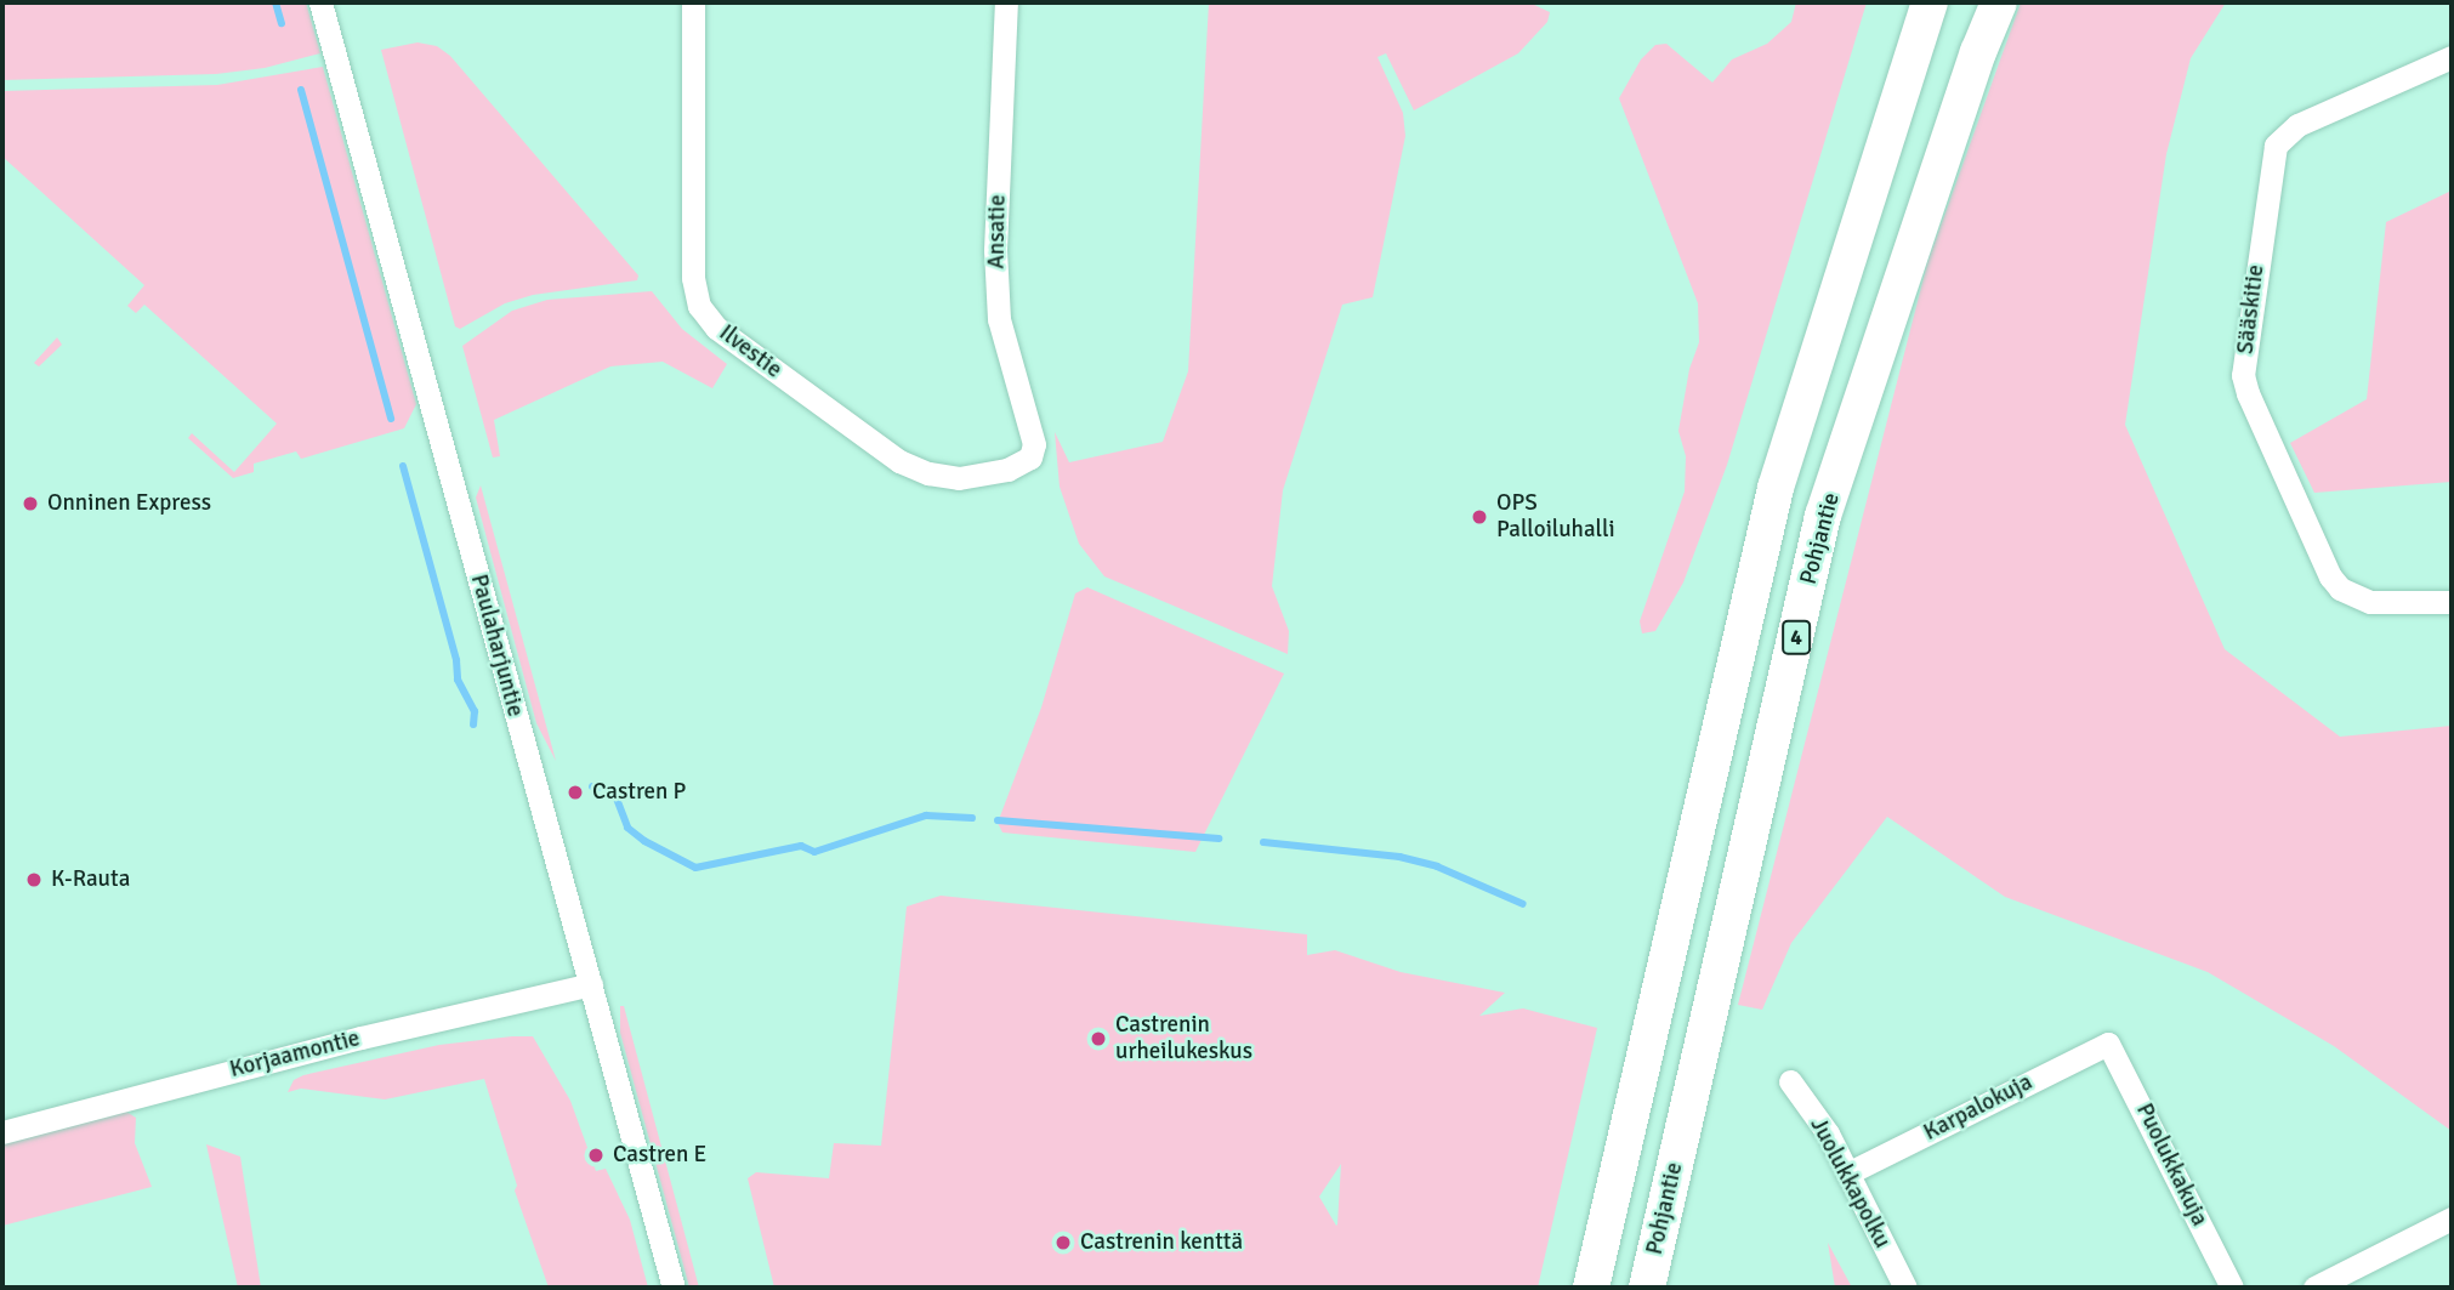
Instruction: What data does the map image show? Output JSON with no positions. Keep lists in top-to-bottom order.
{
  "streets": {
    "highway": ["Pohjantie", "4"],
    "street": [
      "Ansatie",
      "Sääskitie",
      "Ilvestie",
      "Paulaharjuntie",
      "Korjaamontie",
      "Karpalokuja",
      "Puolukkakuja",
      "Juolukkapolku"
    ]
  },
  "crossings": [
    ["Ansatie", "Ilvestie"],
    ["Paulaharjuntie", "Korjaamontie"],
    ["Karpalokuja", "Puolukkakuja"],
    ["Karpalokuja", "Juolukkapolku"]
  ],
  "places": [
    "Onninen Express",
    "OPS Palloiluhalli",
    "Castren P",
    "K-Rauta",
    "Castrenin urheilukeskus",
    "Castren E",
    "Castrenin kenttä"
  ]
}
